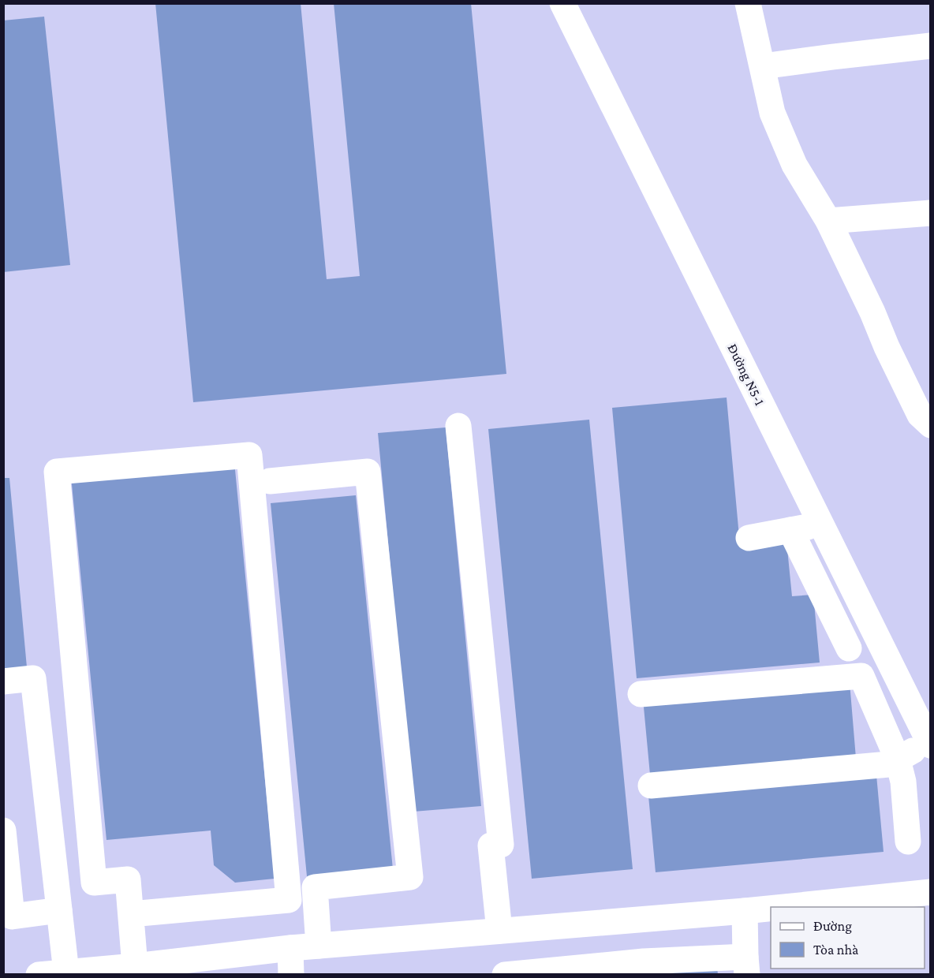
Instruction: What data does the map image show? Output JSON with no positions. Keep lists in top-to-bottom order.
{
  "streets": {
    "street": ["Đường N5-1"]
  },
  "legend": ["Đường", "Tòa nhà"]
}
